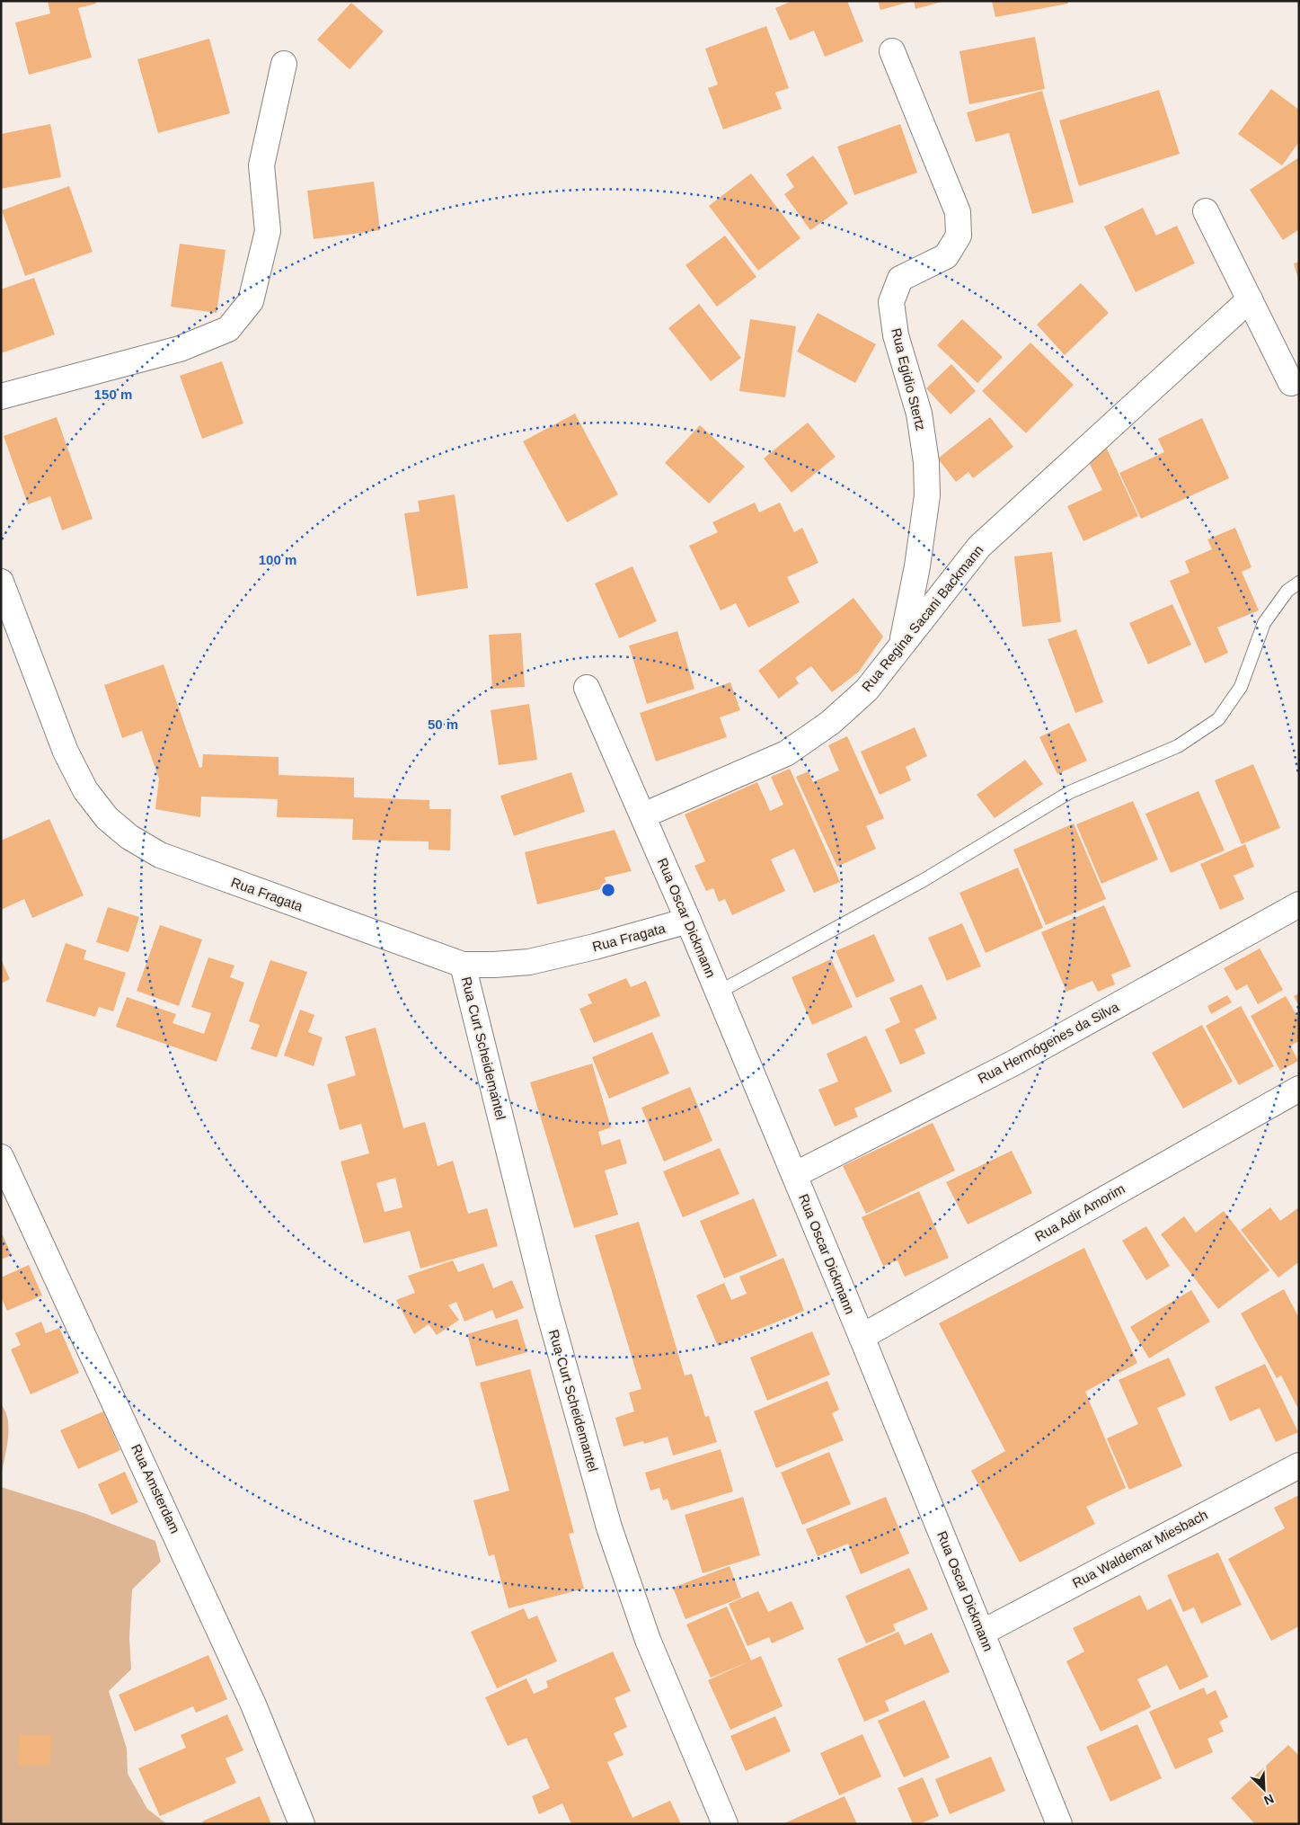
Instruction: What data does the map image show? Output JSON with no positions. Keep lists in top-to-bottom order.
{
  "streets": {
    "street": [
      "Rua Egidio Stertz",
      "Rua Regina Sacani Backmann",
      "Rua Fragata",
      "Rua Oscar Dickmann",
      "Rua Hermógenes da Silva",
      "Rua Curt Scheidemantel",
      "Rua Adir Amorim",
      "Rua Amsterdam",
      "Rua Waldemar Miesbach"
    ]
  },
  "crossings": [
    ["Rua Egidio Stertz", "Rua Regina Sacani Backmann"],
    ["Rua Regina Sacani Backmann", "Rua Oscar Dickmann"],
    ["Rua Fragata", "Rua Oscar Dickmann"],
    ["Rua Fragata", "Rua Curt Scheidemantel"],
    ["Rua Oscar Dickmann", "Rua Hermógenes da Silva"],
    ["Rua Oscar Dickmann", "Rua Adir Amorim"],
    ["Rua Oscar Dickmann", "Rua Waldemar Miesbach"]
  ],
  "north": "bottom right",
  "rings": ["150 m", "100 m", "50 m"]
}
